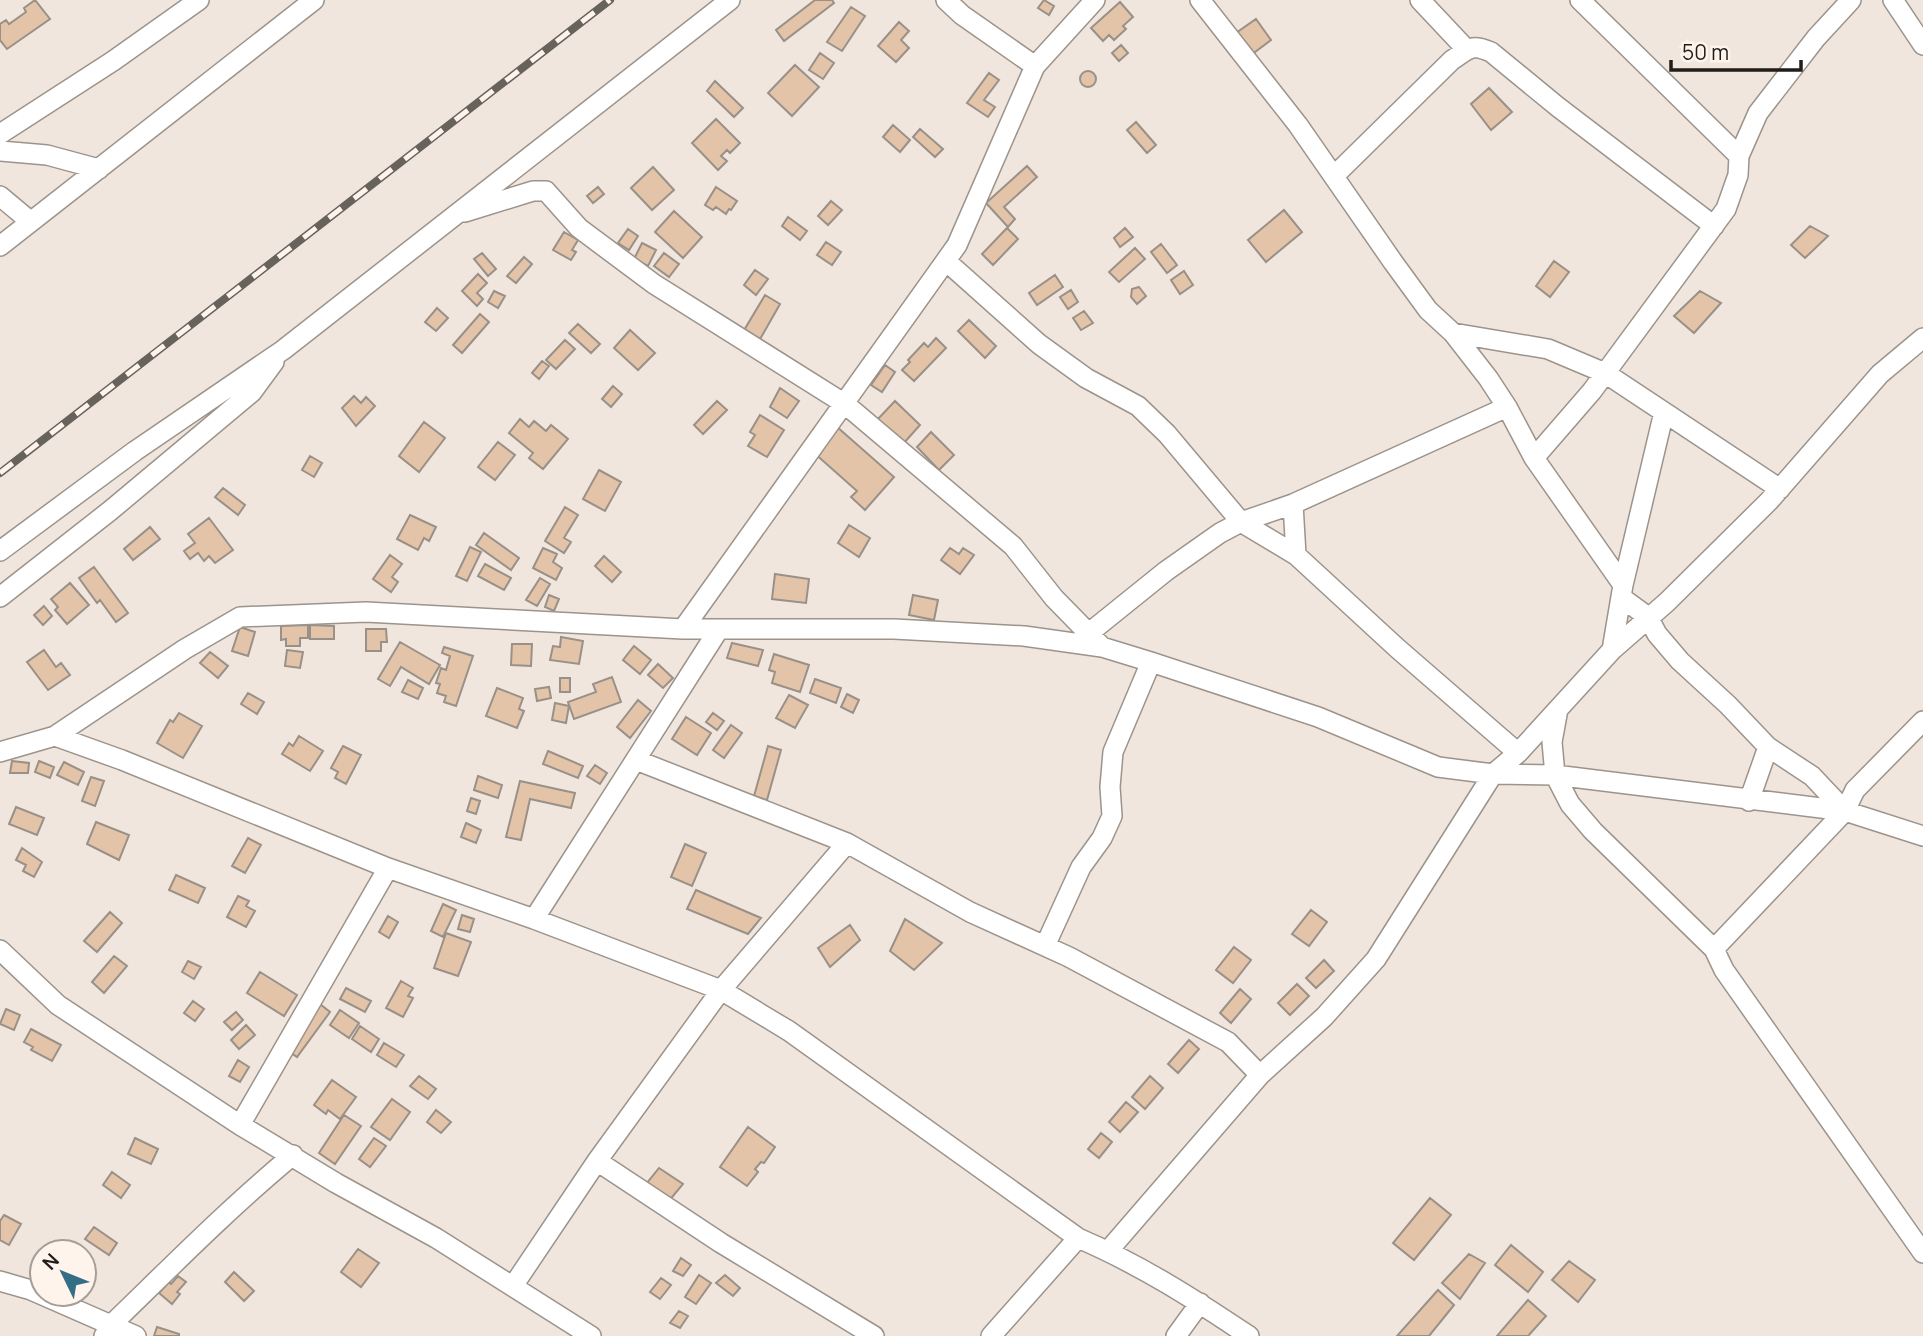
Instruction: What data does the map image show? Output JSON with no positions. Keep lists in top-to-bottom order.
{
  "scale_bar": "50 m",
  "north": "top left"
}
